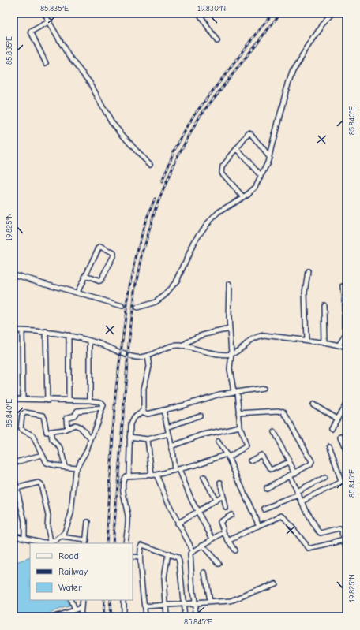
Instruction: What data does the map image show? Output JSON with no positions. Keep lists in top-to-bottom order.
{
  "legend": ["Road", "Railway", "Water"],
  "coordinates": [
    "85.835°E",
    "19.830°N",
    "85.840°E",
    "19.825°N",
    "85.845°E"
  ]
}
